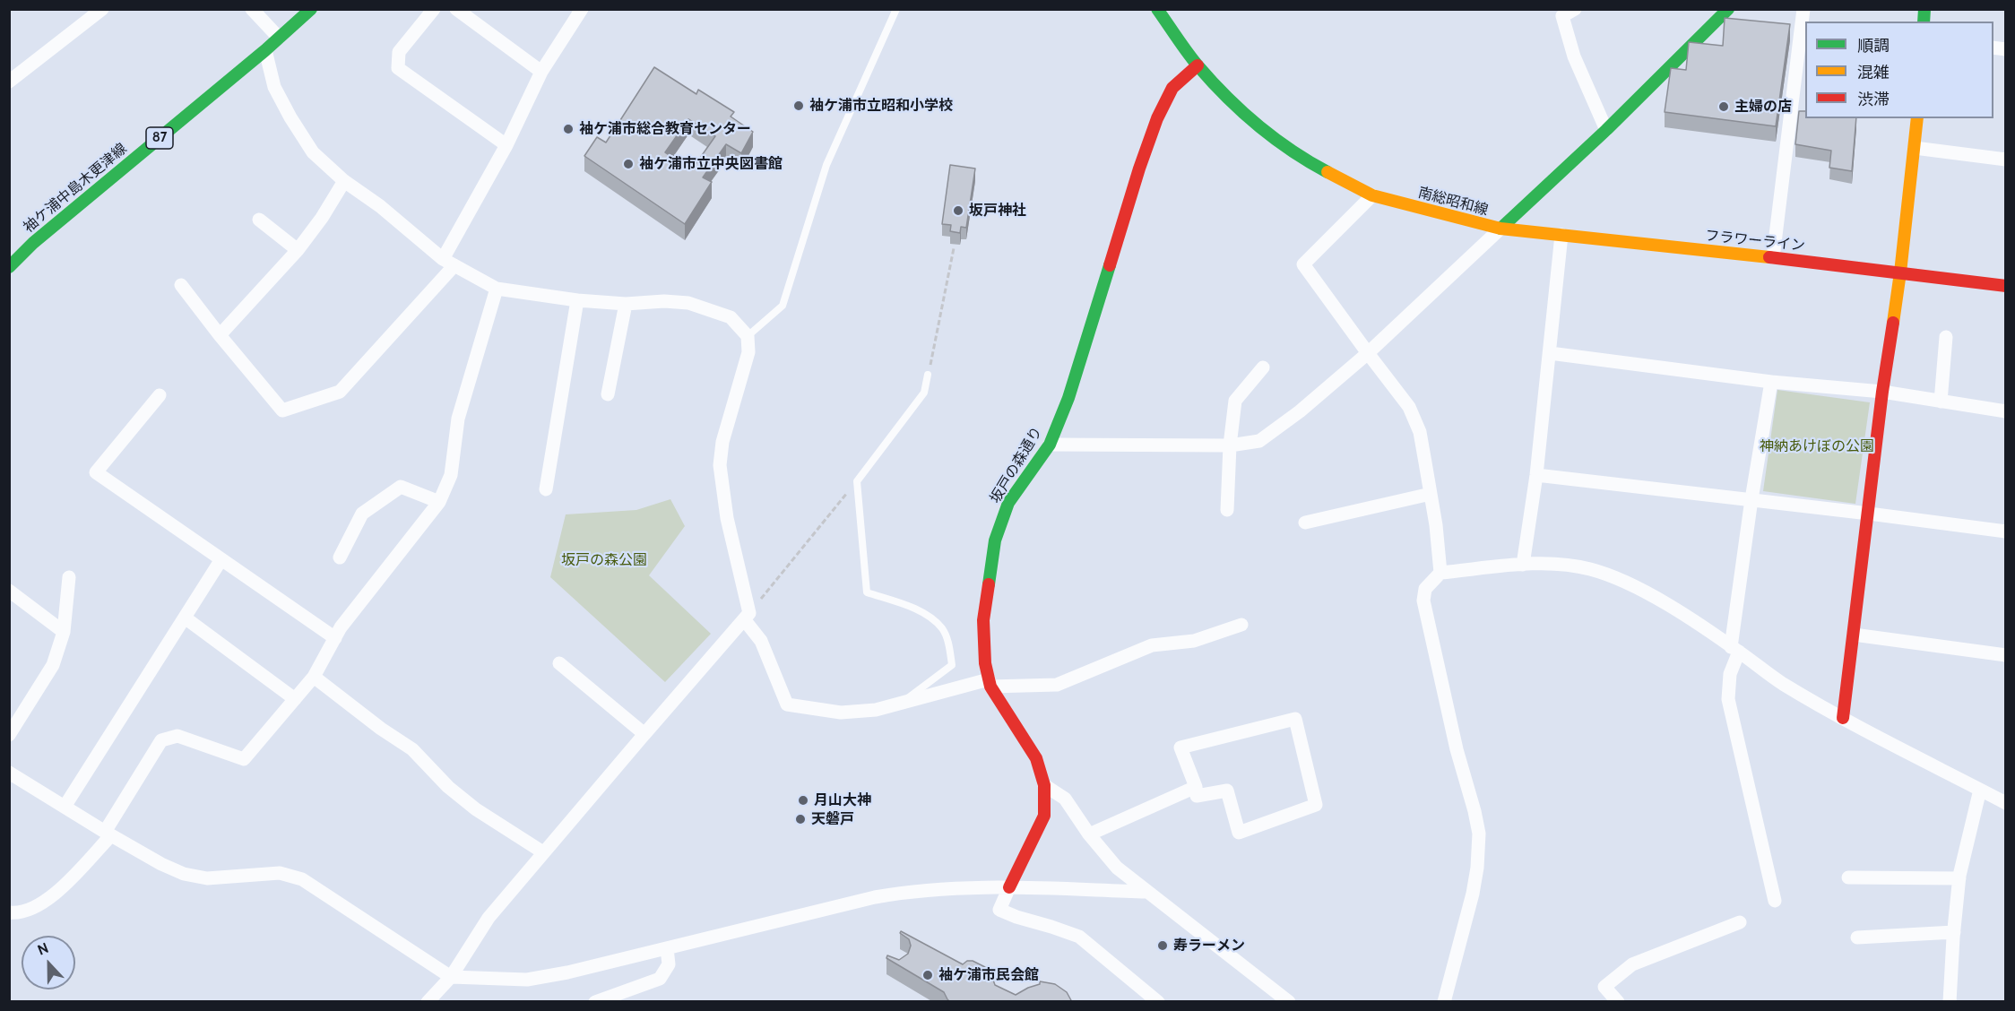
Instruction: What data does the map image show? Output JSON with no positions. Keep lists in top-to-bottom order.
{
  "streets": {
    "street": [
      "87",
      "袖ケ浦中島木更津線",
      "南総昭和線",
      "フラワーライン",
      "坂戸の森通り"
    ]
  },
  "crossings": [
    ["南総昭和線", "フラワーライン"],
    ["南総昭和線", "坂戸の森通り"]
  ],
  "parks": ["神納あけぼの公園", "坂戸の森公園"],
  "places": [
    "袖ケ浦市立昭和小学校",
    "主婦の店",
    "袖ケ浦市総合教育センター",
    "袖ケ浦市立中央図書館",
    "坂戸神社",
    "月山大神",
    "天磐戸",
    "寿ラーメン",
    "袖ケ浦市民会館"
  ],
  "legend": ["順調", "混雑", "渋滞"],
  "north": "top"
}
